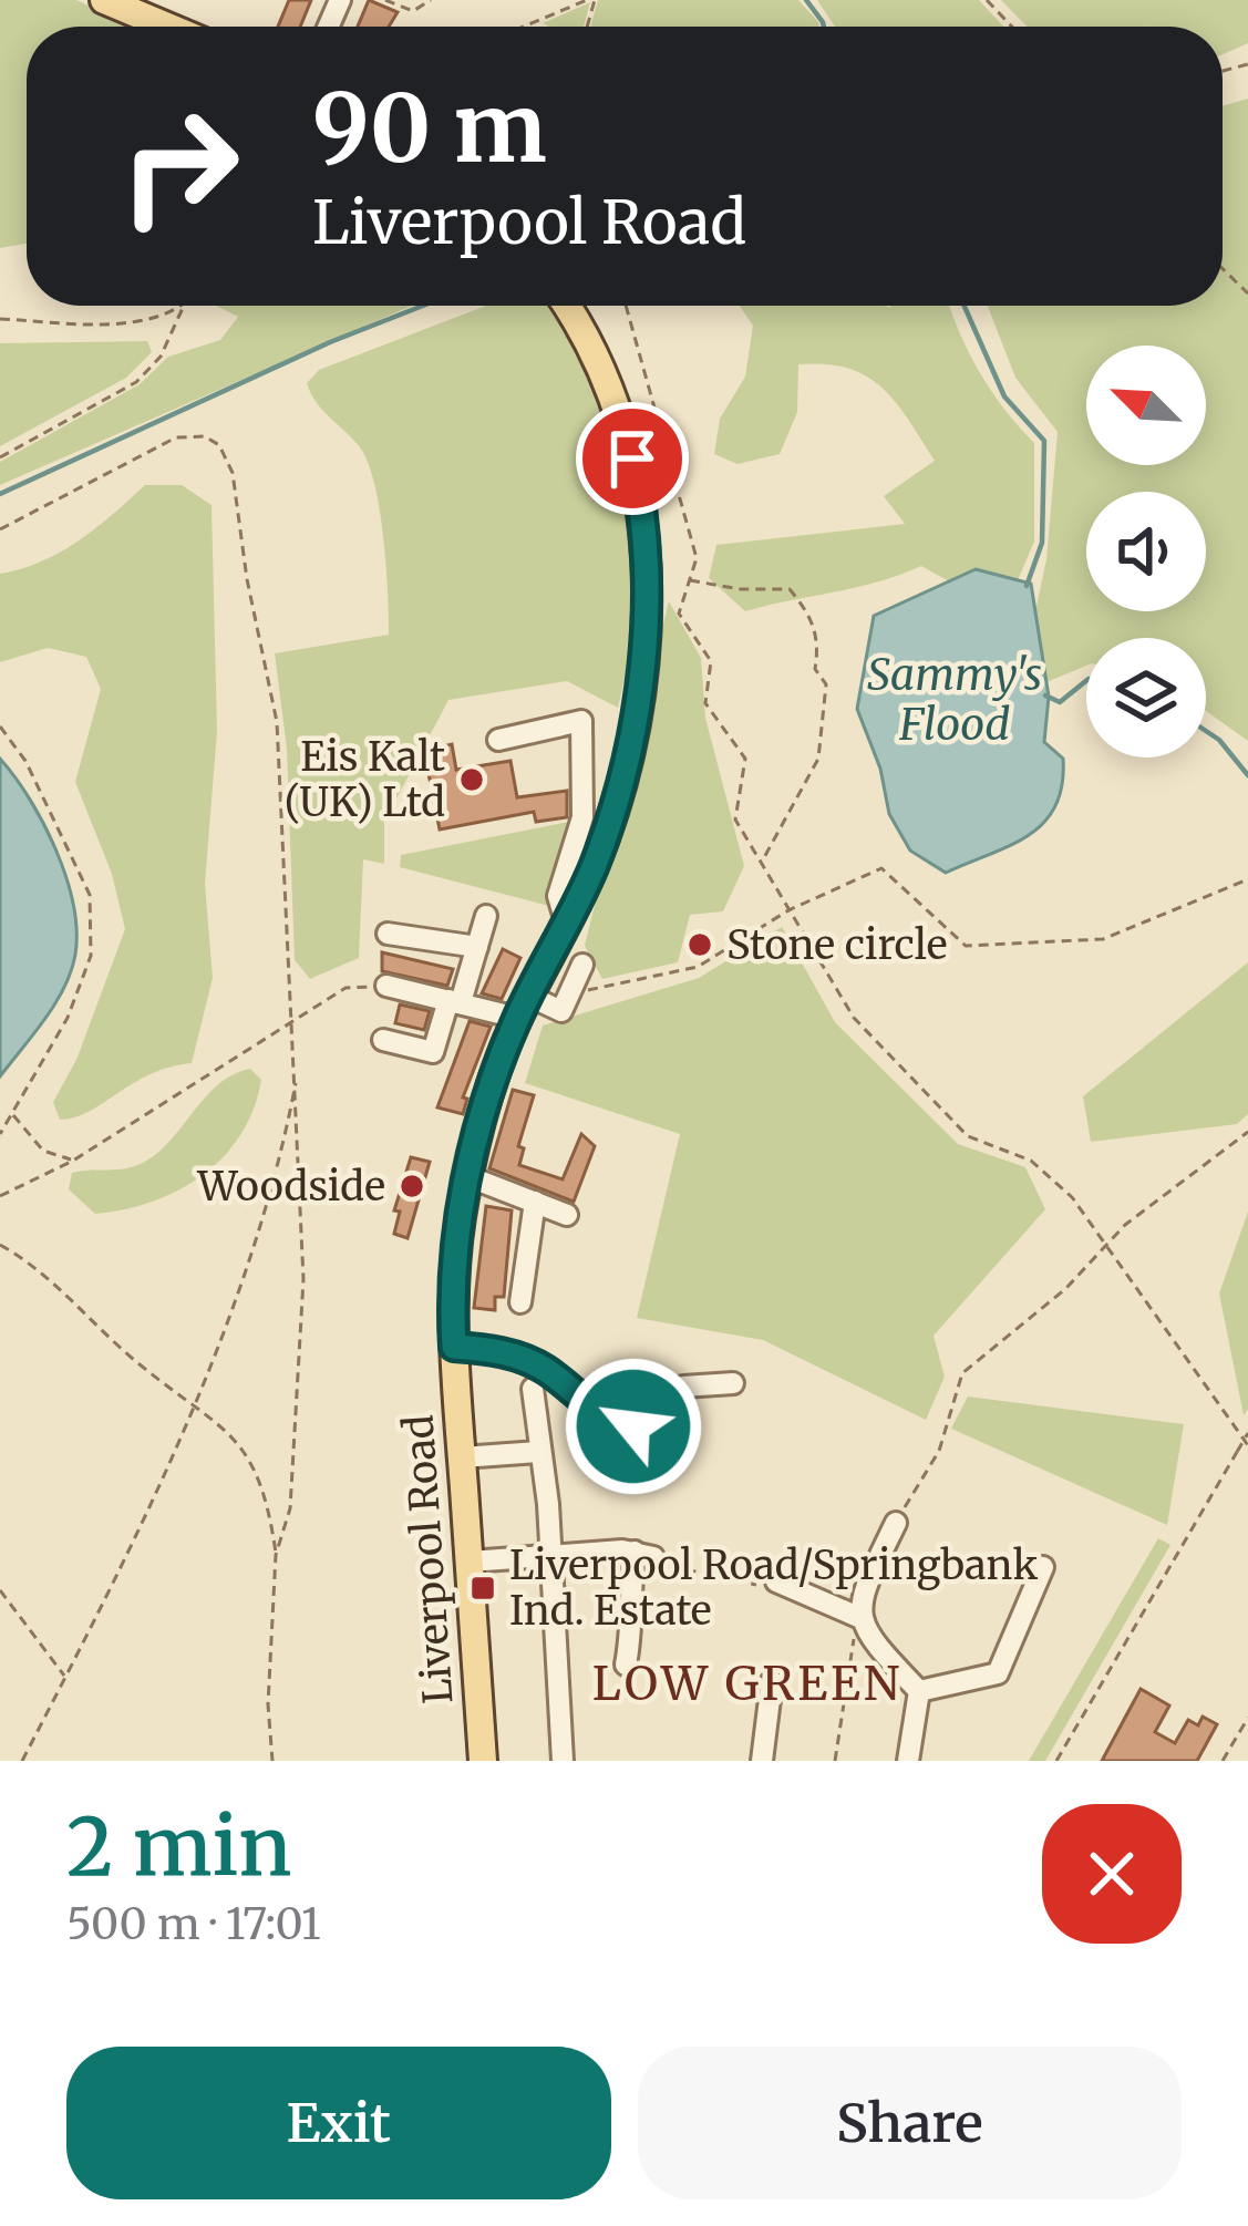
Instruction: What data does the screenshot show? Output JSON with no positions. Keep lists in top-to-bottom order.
{
  "streets": {
    "main road": ["Liverpool Road"]
  },
  "districts": ["LOW GREEN"],
  "water": ["Sammy's Flood"],
  "places": {
    "other": ["Eis Kalt (UK) Ltd", "Stone circle", "Woodside"],
    "transit": ["Liverpool Road/Springbank Ind. Estate"]
  },
  "north": "top left",
  "page": {
    "turn": ["90 m", "Liverpool Road"],
    "heading": ["2 min", "500 m · 17:01"],
    "buttons": ["Exit", "Share"]
  }
}
